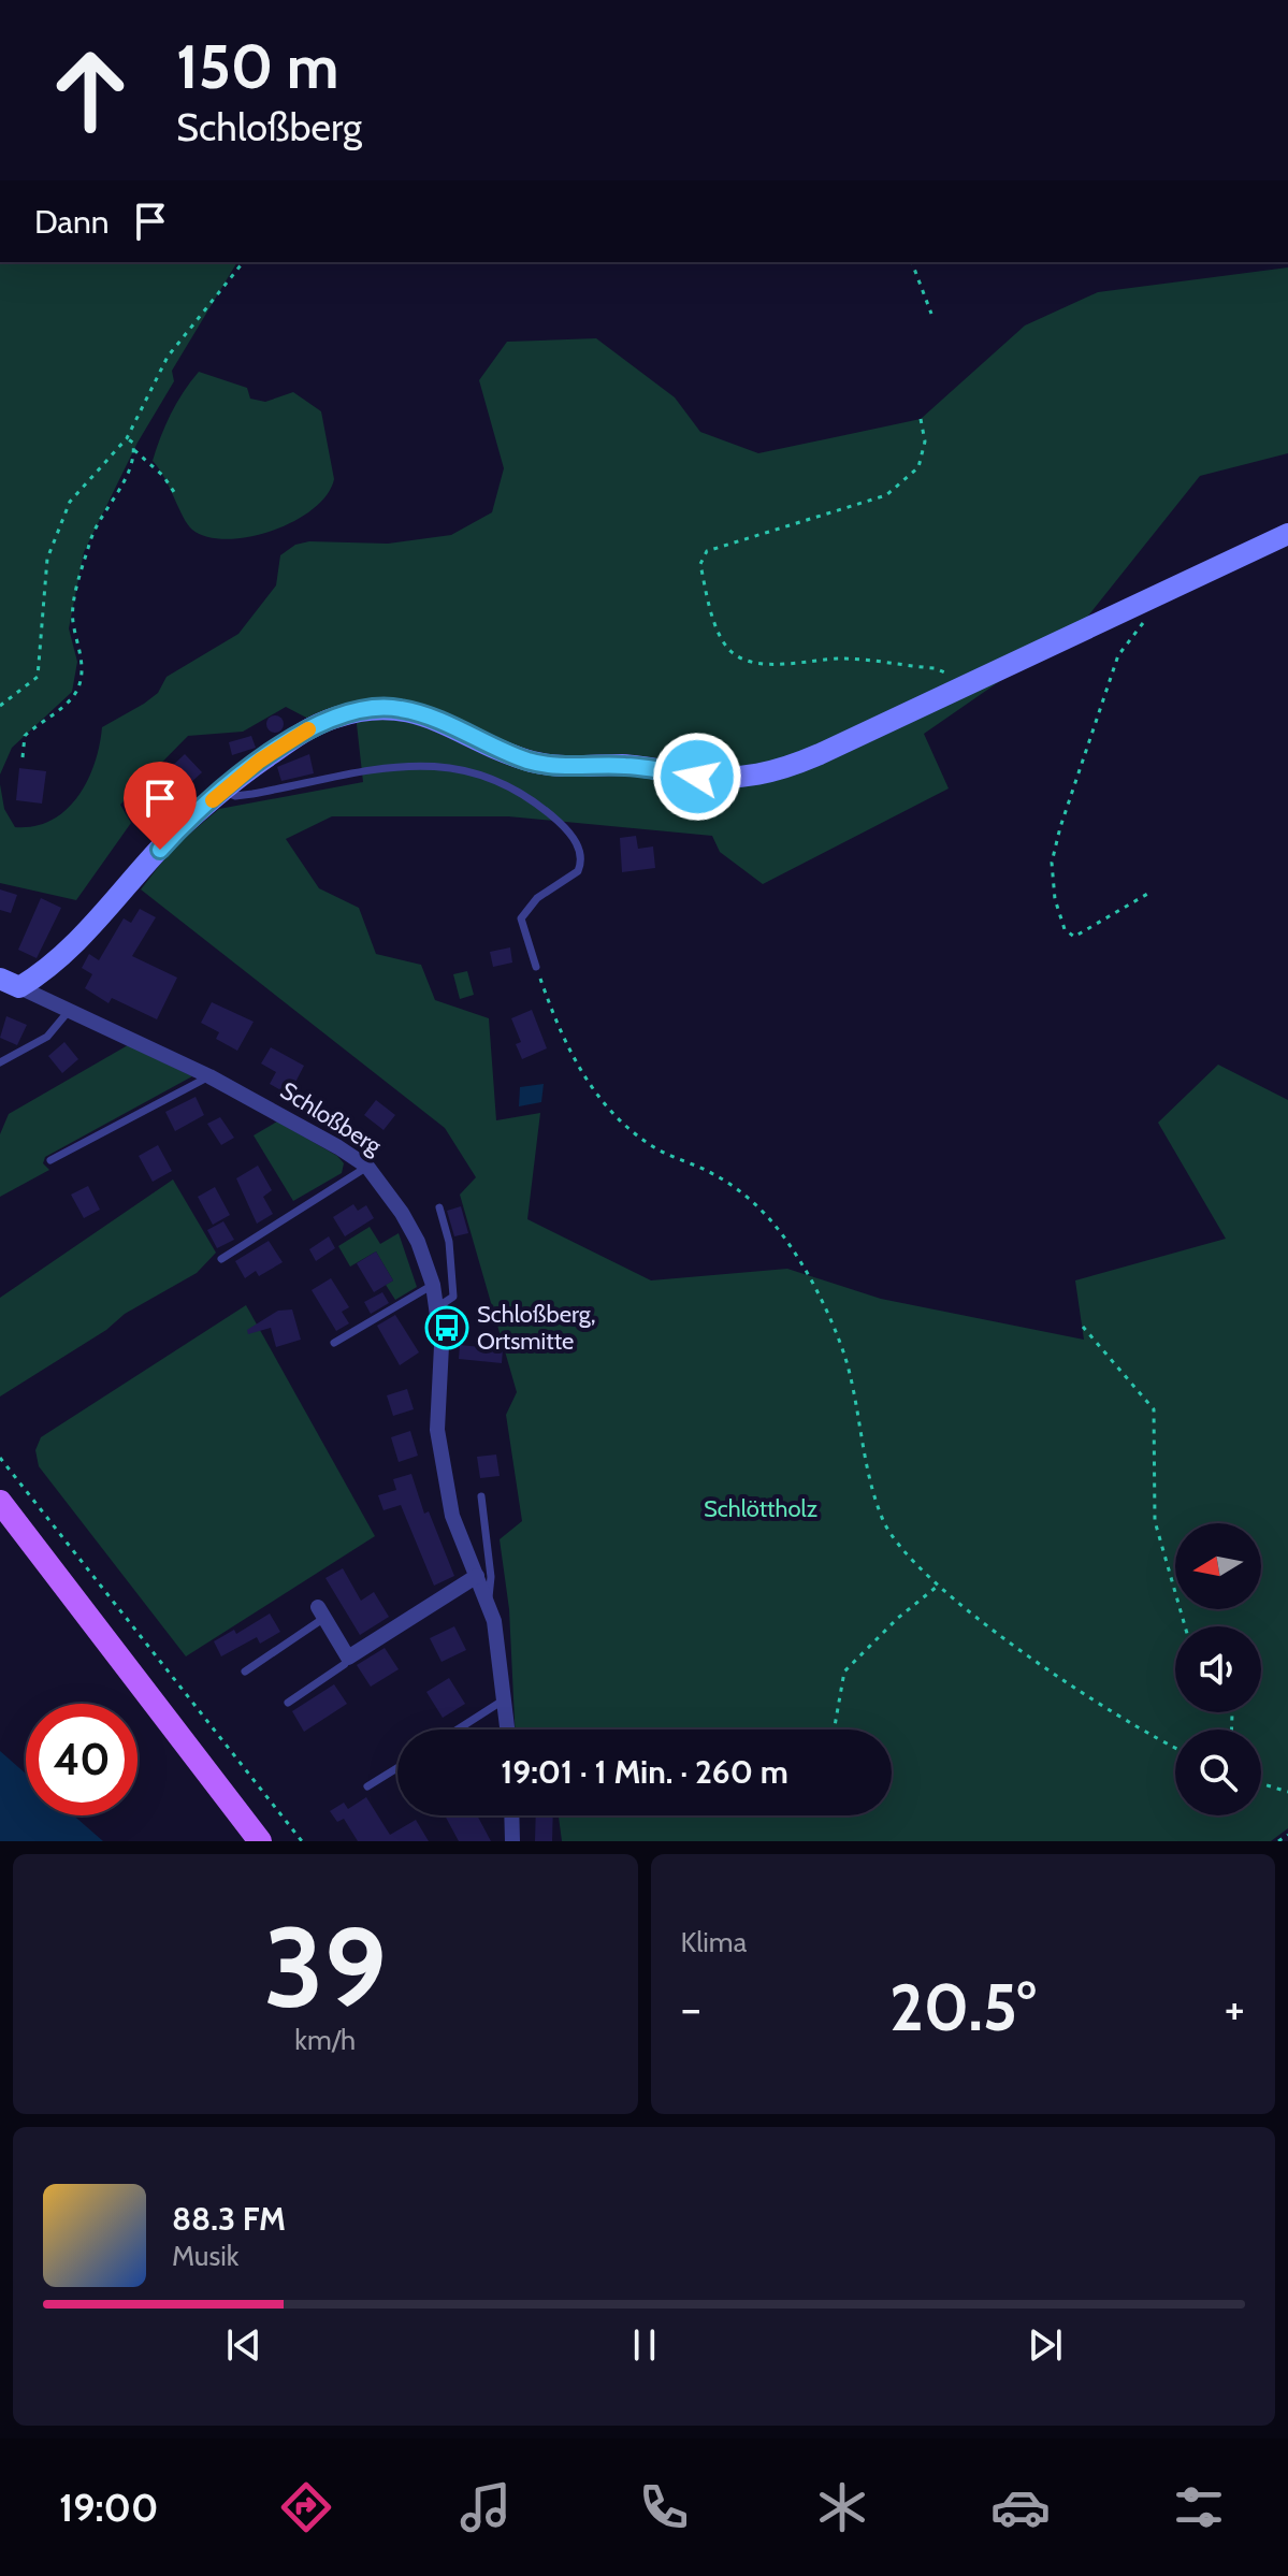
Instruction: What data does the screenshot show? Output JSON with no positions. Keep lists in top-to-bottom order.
{
  "streets": {
    "street": ["Schloßberg"]
  },
  "parks": ["Schlöttholz"],
  "places": {
    "bus stop": ["Schloßberg, Ortsmitte"]
  },
  "north": "left",
  "page": {
    "turn": ["150 m", "Schloßberg"],
    "then": "Dann",
    "limit": "40",
    "trip": "19:01 · 1 Min. · 260 m",
    "tile": [
      ["39", "km/h"],
      "Klima"
    ],
    "heat": ["−", "20.5°", "+"],
    "song": ["88.3 FM", "Musik"],
    "tabs": "19:00"
  }
}
